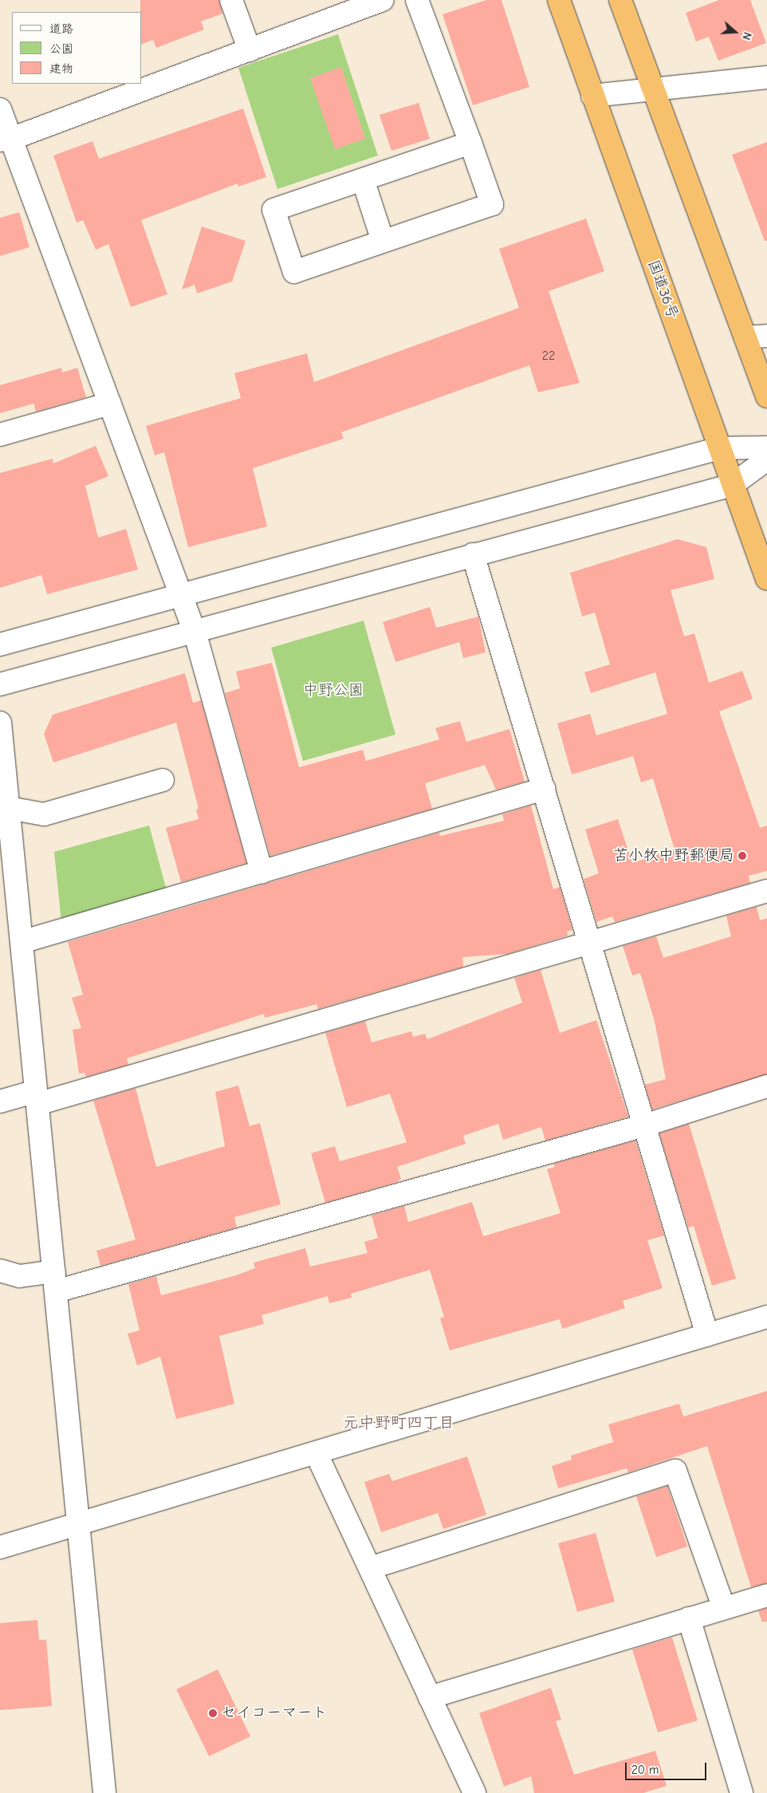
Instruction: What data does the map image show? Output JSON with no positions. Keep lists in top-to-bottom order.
{
  "streets": {
    "highway": ["国道36号"]
  },
  "districts": ["元中野町四丁目"],
  "parks": ["中野公園"],
  "places": ["苫小牧中野郵便局", "セイコーマート"],
  "house_numbers": ["22"],
  "legend": ["道路", "公園", "建物"],
  "scale_bar": "20 m",
  "north": "right"
}
